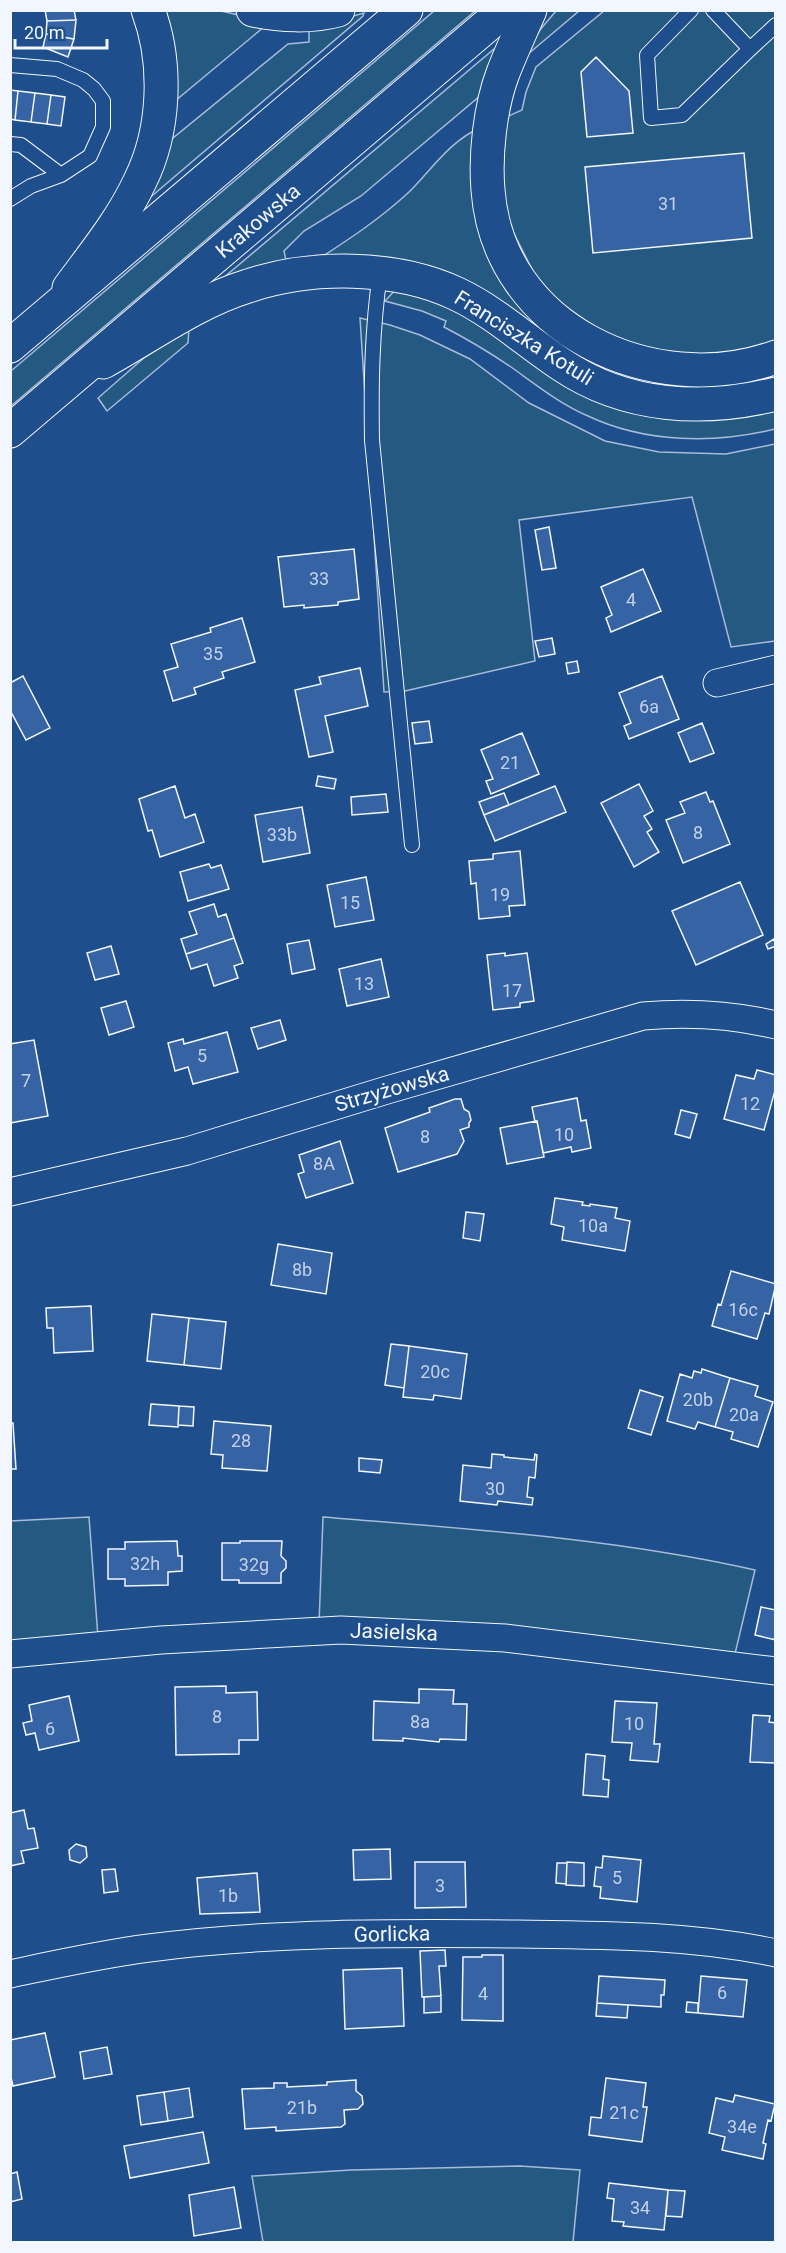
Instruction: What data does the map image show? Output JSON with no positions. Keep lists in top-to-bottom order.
{
  "streets": {
    "street": [
      "Krakowska",
      "Franciszka Kotuli",
      "Strzyżowska",
      "Jasielska",
      "Gorlicka"
    ]
  },
  "crossings": [
    ["Krakowska", "Franciszka Kotuli"]
  ],
  "house_numbers": [
    "31",
    "33",
    "4",
    "35",
    "6a",
    "21",
    "8",
    "33b",
    "19",
    "15",
    "13",
    "17",
    "5",
    "7",
    "12",
    "10",
    "8",
    "8A",
    "10a",
    "8b",
    "16c",
    "20c",
    "20b",
    "20a",
    "28",
    "30",
    "32h",
    "32g",
    "8",
    "8a",
    "10",
    "6",
    "5",
    "3",
    "1b",
    "6",
    "4",
    "21b",
    "21c",
    "34e",
    "34"
  ],
  "scale_bar": "20 m"
}
